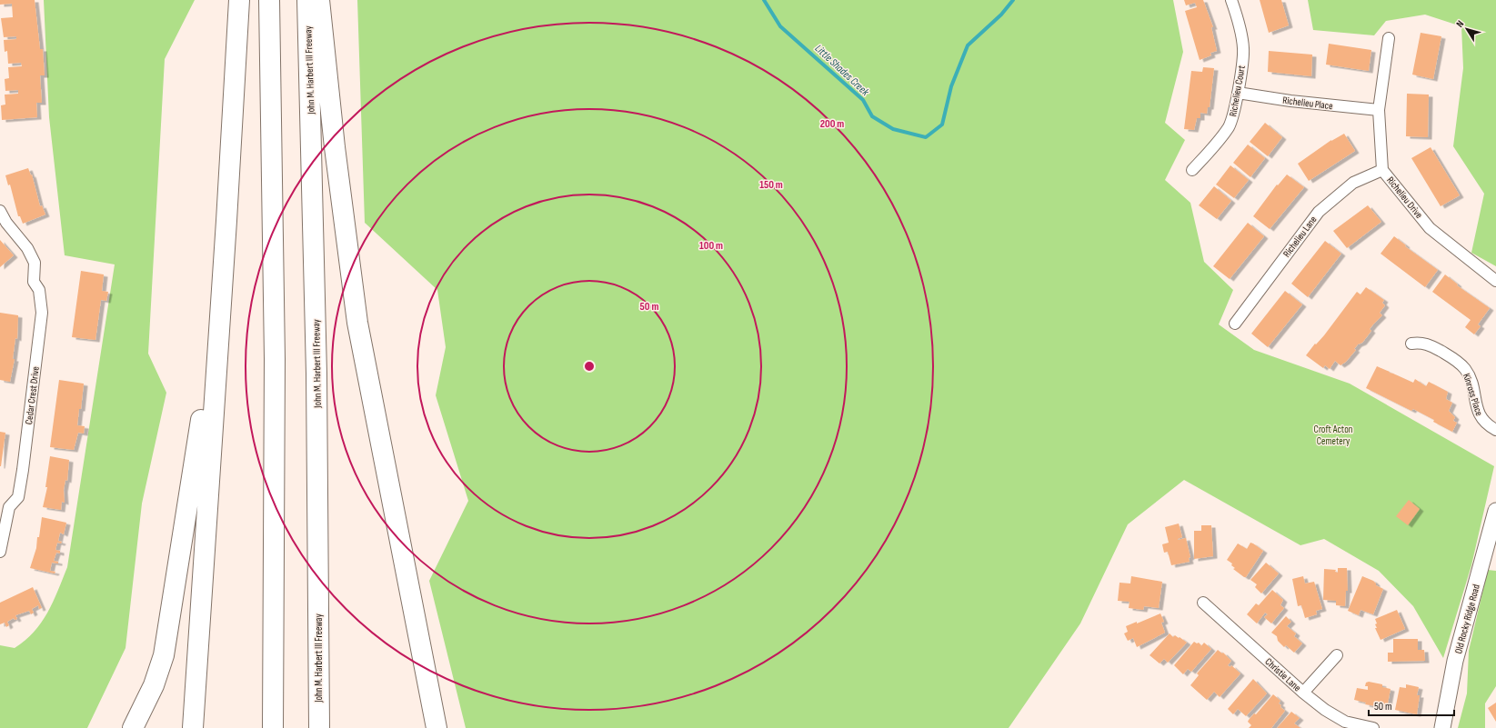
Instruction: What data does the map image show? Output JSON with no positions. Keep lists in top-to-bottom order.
{
  "streets": {
    "highway": ["John M. Harbert III Freeway"],
    "street": [
      "Richelieu Court",
      "Richelieu Place",
      "Richelieu Drive",
      "Richelieu Lane",
      "Kinross Place",
      "Cedar Crest Drive",
      "Old Rocky Ridge Road",
      "Christie Lane"
    ]
  },
  "crossings": [
    ["Richelieu Court", "Richelieu Place"],
    ["Richelieu Place", "Richelieu Drive"],
    ["Richelieu Drive", "Richelieu Lane"]
  ],
  "water": ["Little Shades Creek"],
  "parks": ["Croft Acton Cemetery"],
  "scale_bar": "50 m",
  "north": "top left",
  "rings": [
    "200 m",
    "150 m",
    "100 m",
    "50 m"
  ]
}
